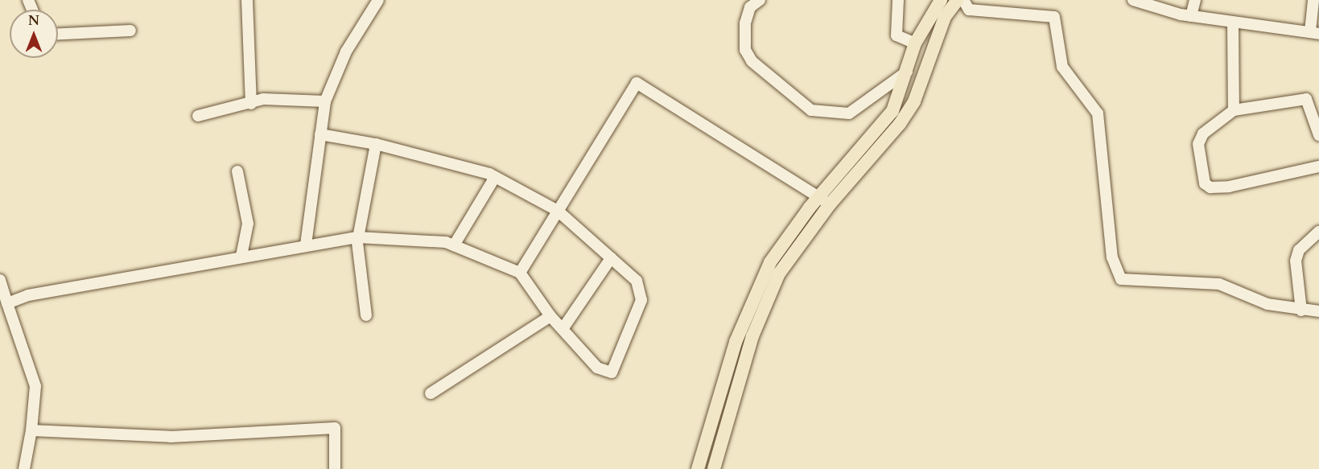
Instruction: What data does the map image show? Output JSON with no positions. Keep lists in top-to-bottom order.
{
  "north": "top"
}
